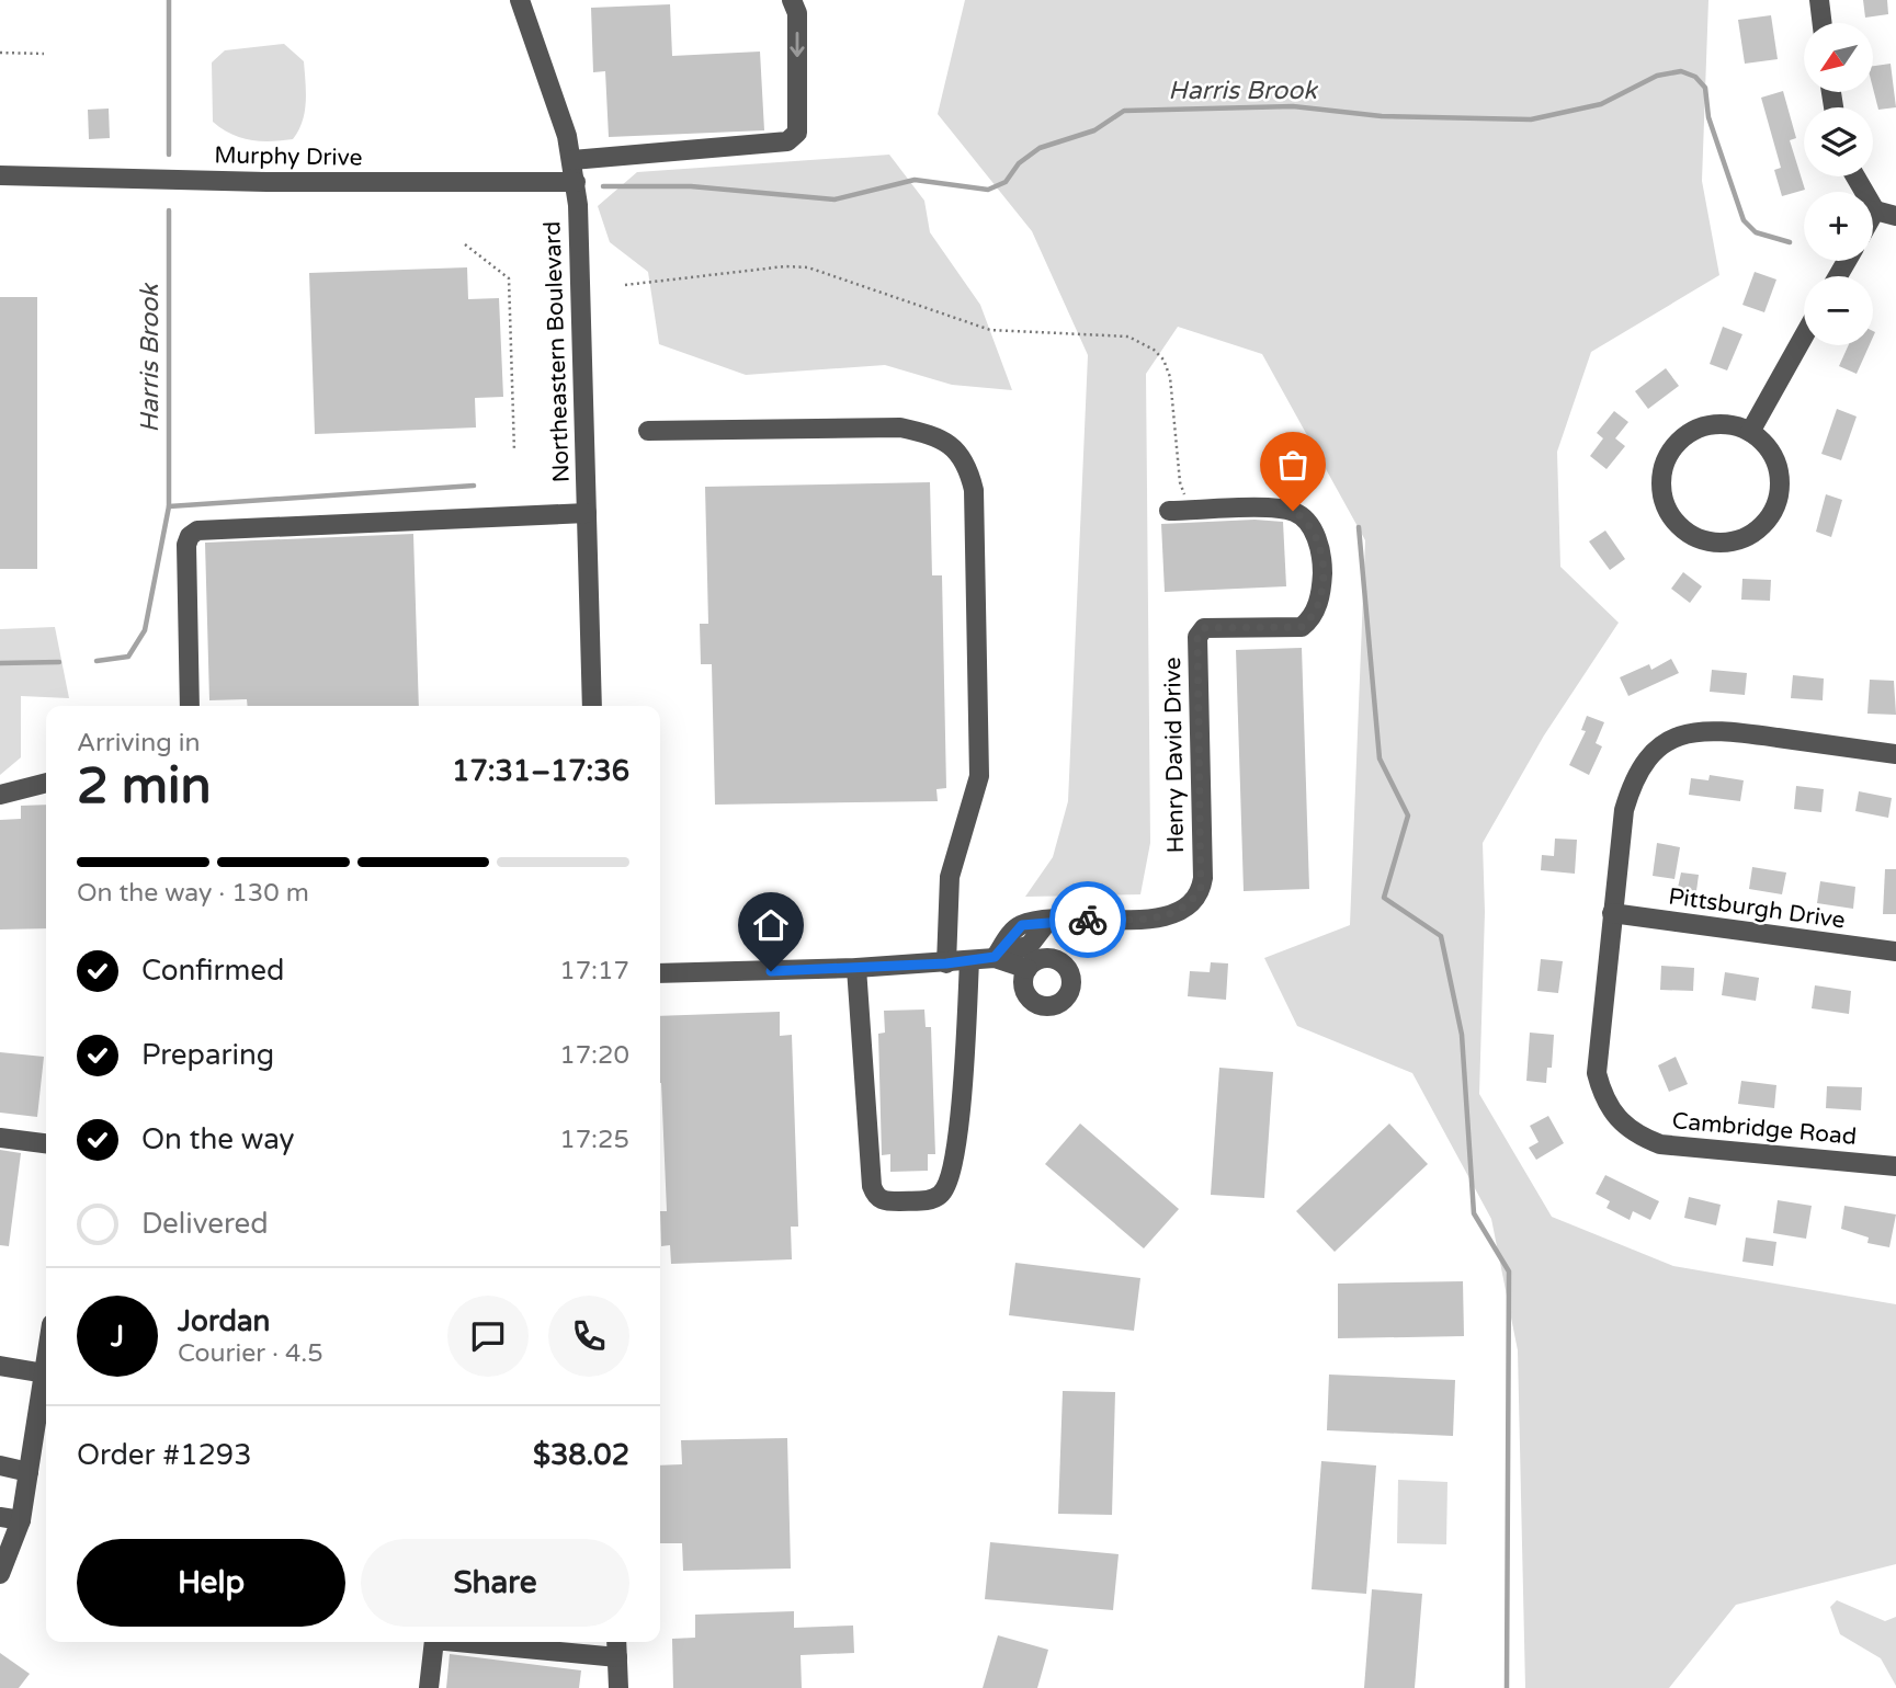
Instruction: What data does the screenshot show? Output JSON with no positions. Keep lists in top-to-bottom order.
{
  "streets": {
    "street": [
      "Murphy Drive",
      "Northeastern Boulevard",
      "Henry David Drive",
      "Pittsburgh Drive",
      "Cambridge Road"
    ]
  },
  "crossings": [
    ["Murphy Drive", "Northeastern Boulevard"],
    ["Pittsburgh Drive", "Cambridge Road"]
  ],
  "water": ["Harris Brook"],
  "north": "bottom left",
  "page": {
    "map_buttons": ["+", "−"],
    "heading": ["2 min", "Arriving in", "17:31–17:36"],
    "panel": [
      "Jordan",
      "Courier · 4.5",
      "Order #1293",
      "$38.02"
    ],
    "bar": "On the way · 130 m",
    "list": [
      ["Confirmed", "17:17"],
      ["Preparing", "17:20"],
      ["On the way", "17:25"],
      "Delivered"
    ],
    "round": "J",
    "buttons": ["Help", "Share"]
  }
}
